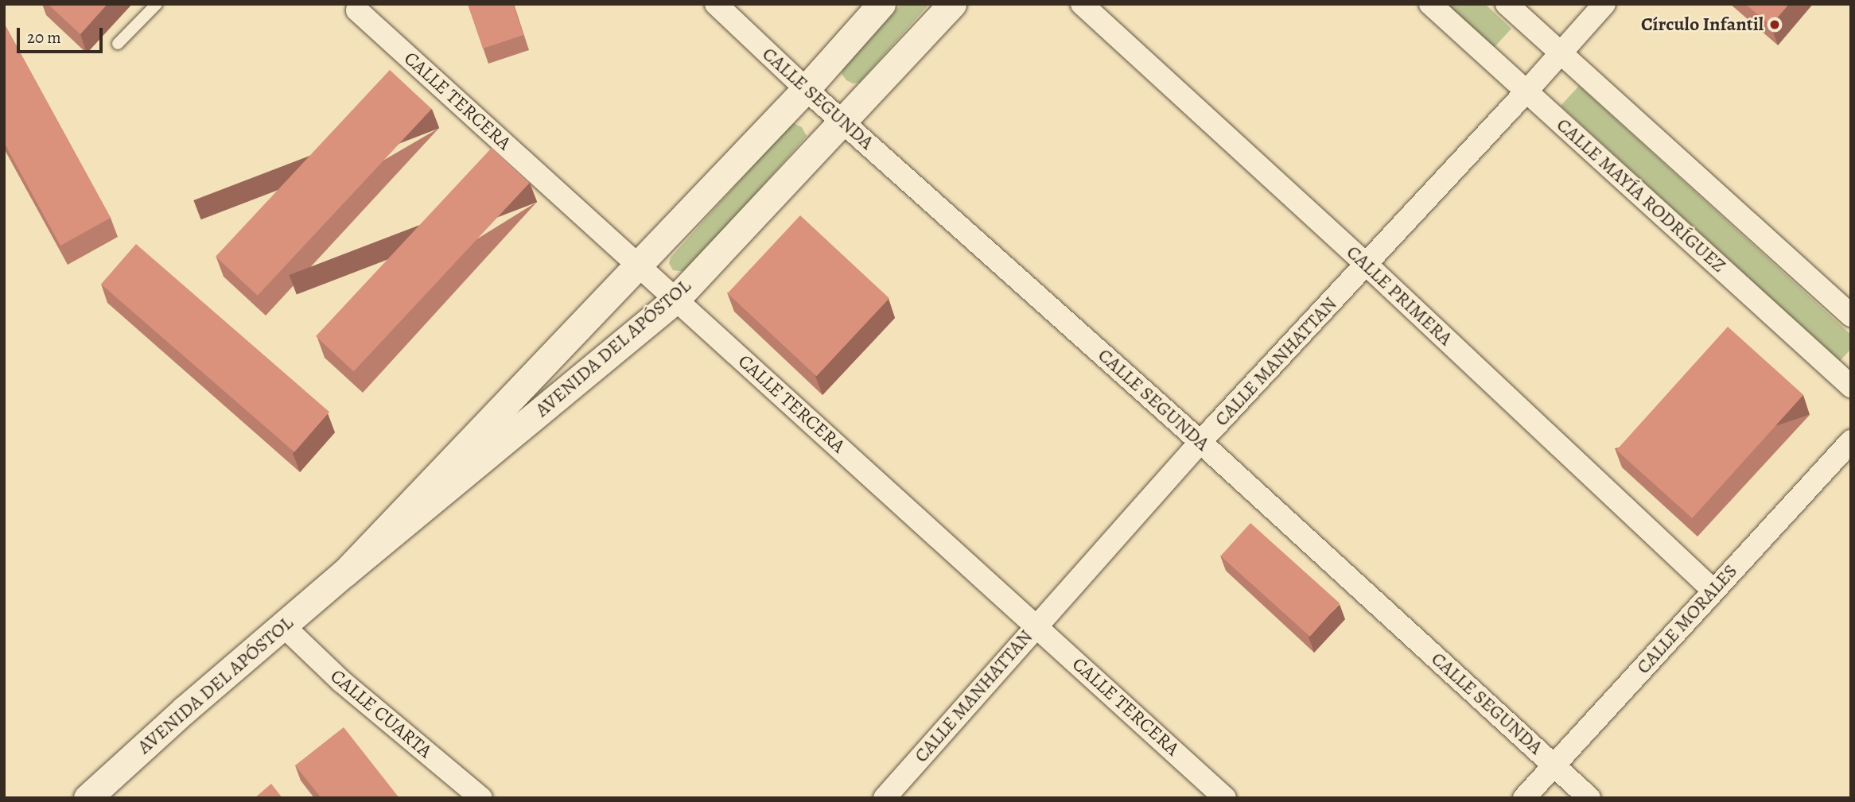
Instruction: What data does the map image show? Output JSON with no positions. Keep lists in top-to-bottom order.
{
  "streets": {
    "street": [
      "CALLE SEGUNDA",
      "CALLE TERCERA",
      "CALLE MAYÍA RODRÍGUEZ",
      "CALLE PRIMERA",
      "AVENIDA DEL APÓSTOL",
      "CALLE MANHATTAN",
      "CALLE MORALES",
      "CALLE CUARTA"
    ]
  },
  "crossings": [
    ["CALLE SEGUNDA", "AVENIDA DEL APÓSTOL"],
    ["CALLE SEGUNDA", "CALLE MANHATTAN"],
    ["CALLE SEGUNDA", "CALLE MORALES"],
    ["CALLE TERCERA", "AVENIDA DEL APÓSTOL"],
    ["CALLE TERCERA", "CALLE MANHATTAN"],
    ["CALLE MAYÍA RODRÍGUEZ", "CALLE MANHATTAN"],
    ["CALLE PRIMERA", "CALLE MANHATTAN"],
    ["CALLE PRIMERA", "CALLE MORALES"],
    ["AVENIDA DEL APÓSTOL", "CALLE CUARTA"]
  ],
  "places": ["Círculo Infantil"],
  "scale_bar": "20 m"
}
